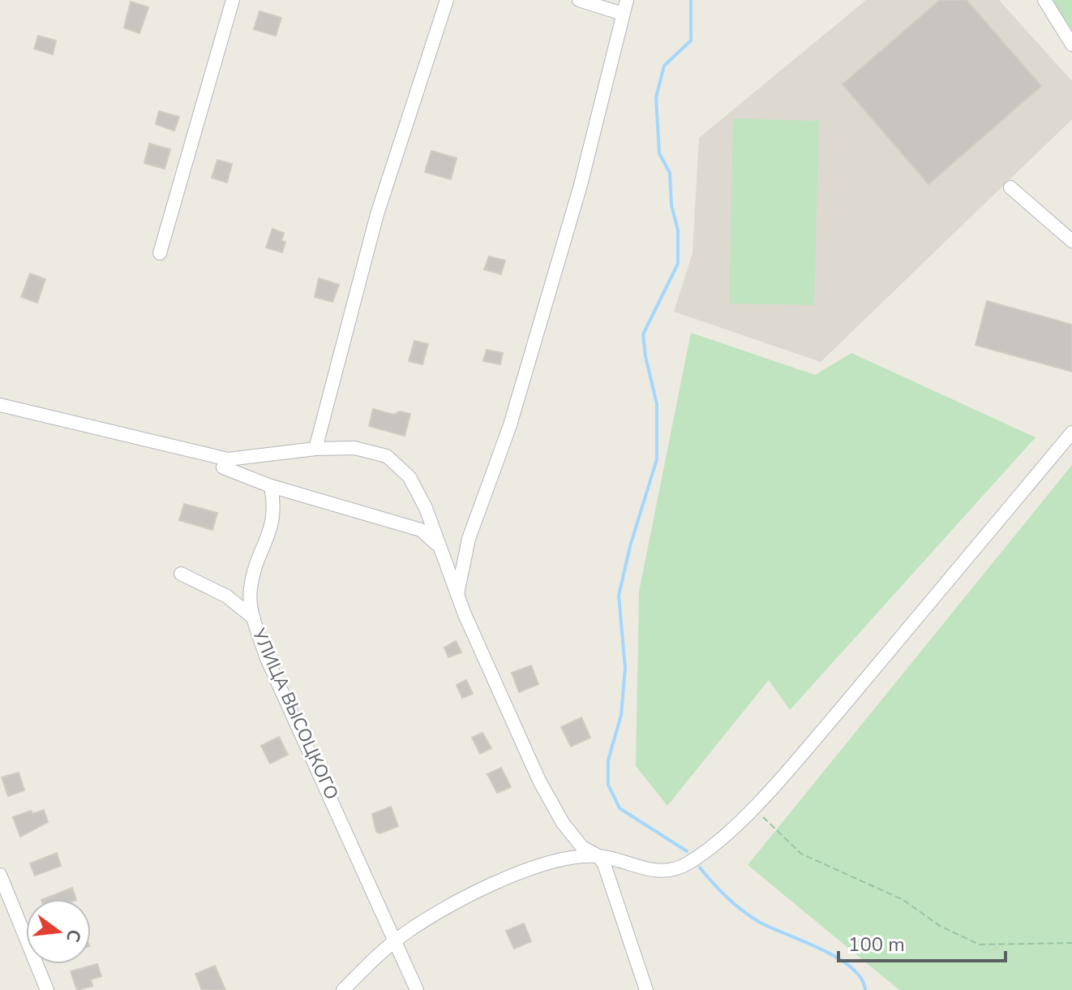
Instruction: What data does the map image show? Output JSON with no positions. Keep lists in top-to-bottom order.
{
  "streets": {
    "street": ["УЛИЦА ВЫСОЦКОГО"]
  },
  "scale_bar": "100 m",
  "north": "right"
}
